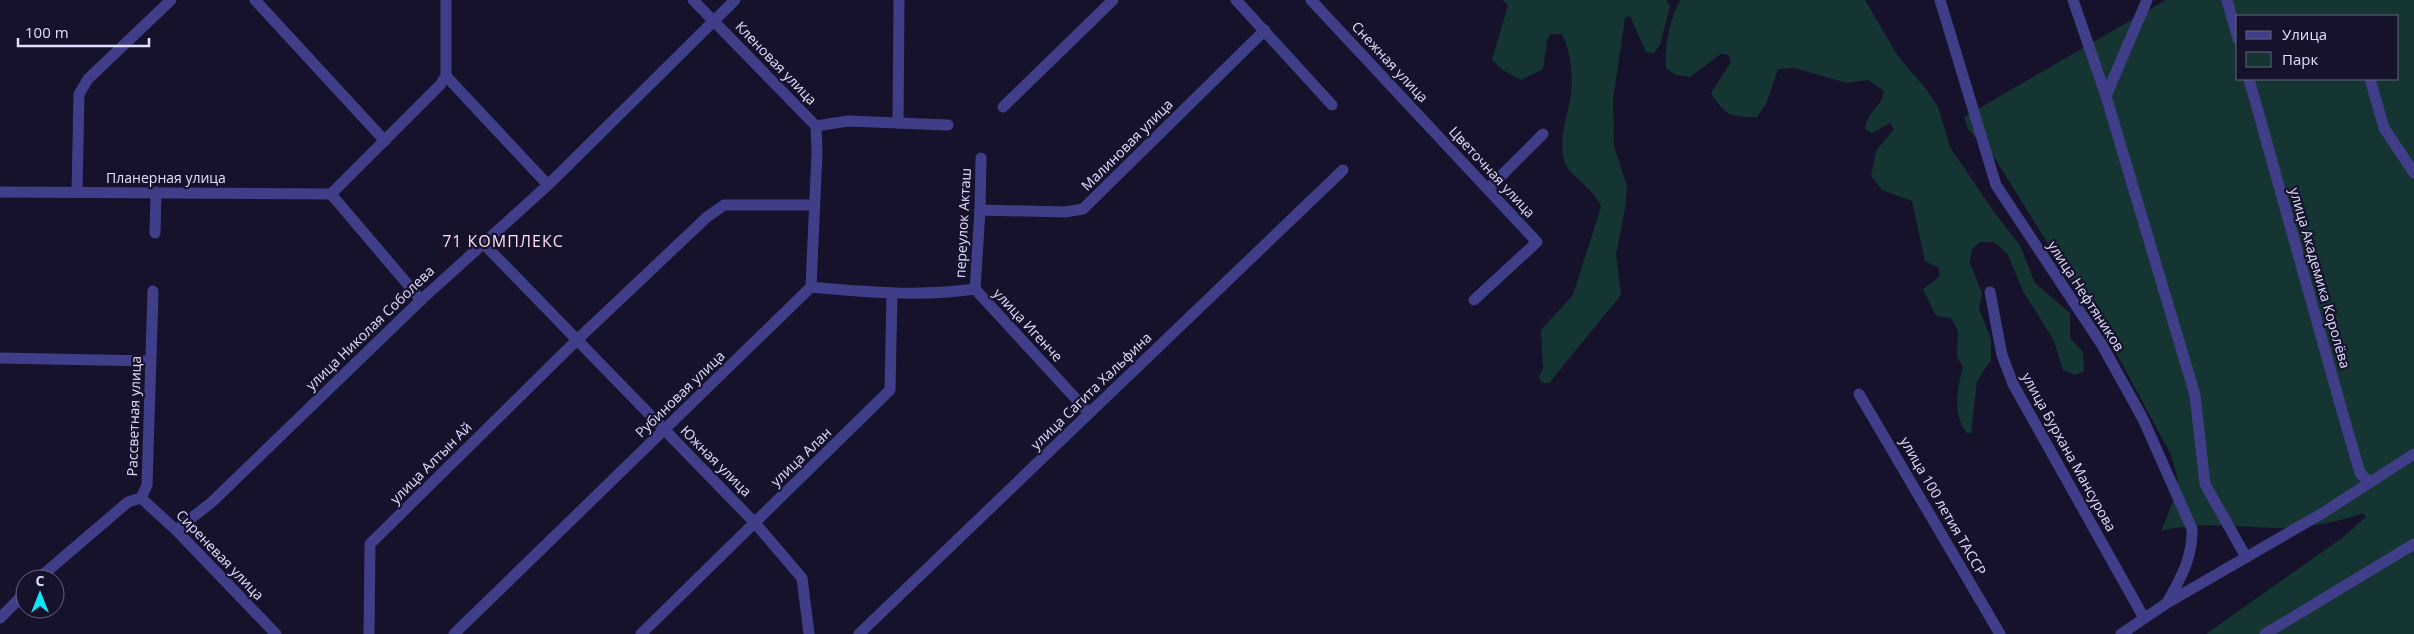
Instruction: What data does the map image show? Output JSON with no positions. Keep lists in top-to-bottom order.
{
  "streets": {
    "street": [
      "Снежная улица",
      "Кленовая улица",
      "Малиновая улица",
      "Цветочная улица",
      "Планерная улица",
      "переулок Акташ",
      "улица Академика Королёва",
      "улица Нефтяников",
      "улица Игенче",
      "улица Николая Соболева",
      "улица Сагита Хальфина",
      "Рубиновая улица",
      "Рассветная улица",
      "улица Бурхана Мансурова",
      "улица Алан",
      "Южная улица",
      "улица Алтын Ай",
      "улица 100 летия ТАССР",
      "Сиреневая улица"
    ]
  },
  "crossings": [
    ["Снежная улица", "Цветочная улица"],
    ["Кленовая улица", "улица Николая Соболева"],
    ["Малиновая улица", "переулок Акташ"],
    ["переулок Акташ", "улица Игенче"],
    ["улица Игенче", "улица Сагита Хальфина"],
    ["улица Игенче", "Рубиновая улица"],
    ["улица Игенче", "улица Алан"],
    ["улица Николая Соболева", "Южная улица"],
    ["улица Николая Соболева", "Сиреневая улица"],
    ["Рубиновая улица", "Южная улица"],
    ["Рассветная улица", "Сиреневая улица"],
    ["улица Алан", "Южная улица"],
    ["Южная улица", "улица Алтын Ай"]
  ],
  "districts": ["71 КОМПЛЕКС"],
  "legend": ["Улица", "Парк"],
  "scale_bar": "100 m",
  "north": "top"
}
